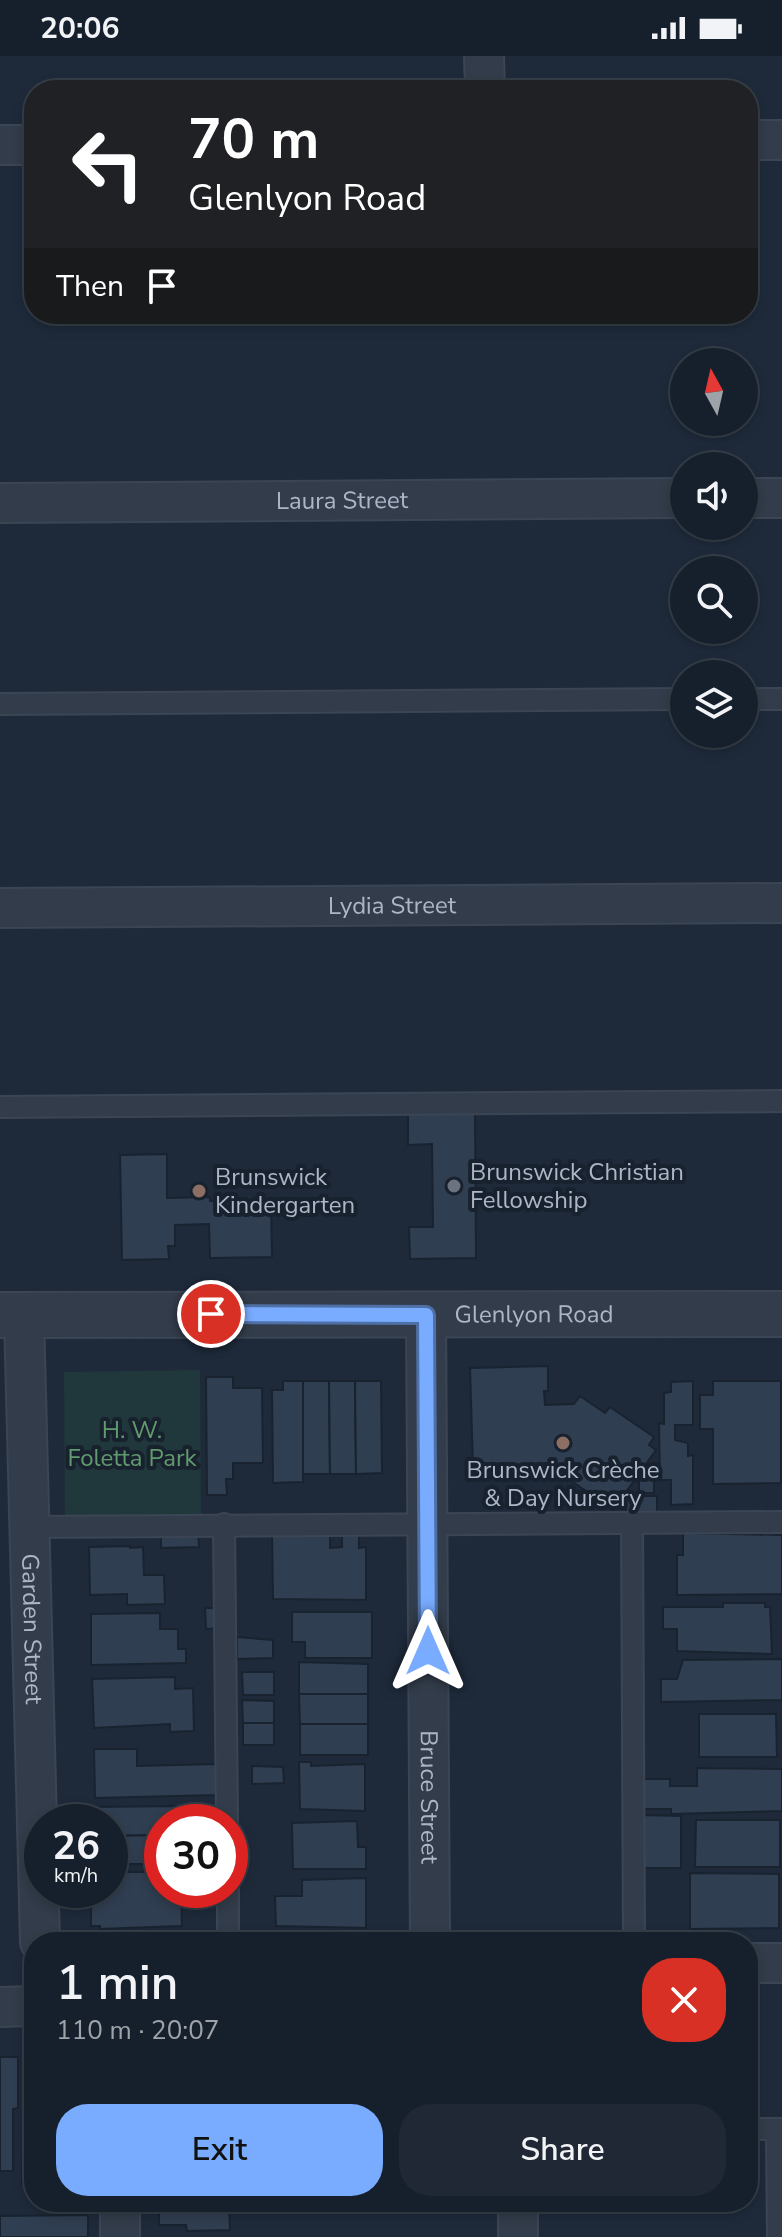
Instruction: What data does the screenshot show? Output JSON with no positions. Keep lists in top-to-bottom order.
{
  "streets": {
    "street": [
      "Laura Street",
      "Lydia Street",
      "Glenlyon Road",
      "Garden Street",
      "Bruce Street"
    ]
  },
  "crossings": [
    ["Glenlyon Road", "Garden Street"],
    ["Glenlyon Road", "Bruce Street"]
  ],
  "parks": ["H. W. Foletta Park"],
  "places": ["Brunswick Christian Fellowship", "Brunswick Kindergarten", "Brunswick Crèche & Day Nursery"],
  "north": "top",
  "page": {
    "status": "20:06",
    "turn": ["70 m", "Glenlyon Road"],
    "then": "Then",
    "speed": "26 km/h",
    "limit": "30",
    "heading": ["1 min", "110 m · 20:07"],
    "buttons": ["Exit", "Share"]
  }
}
